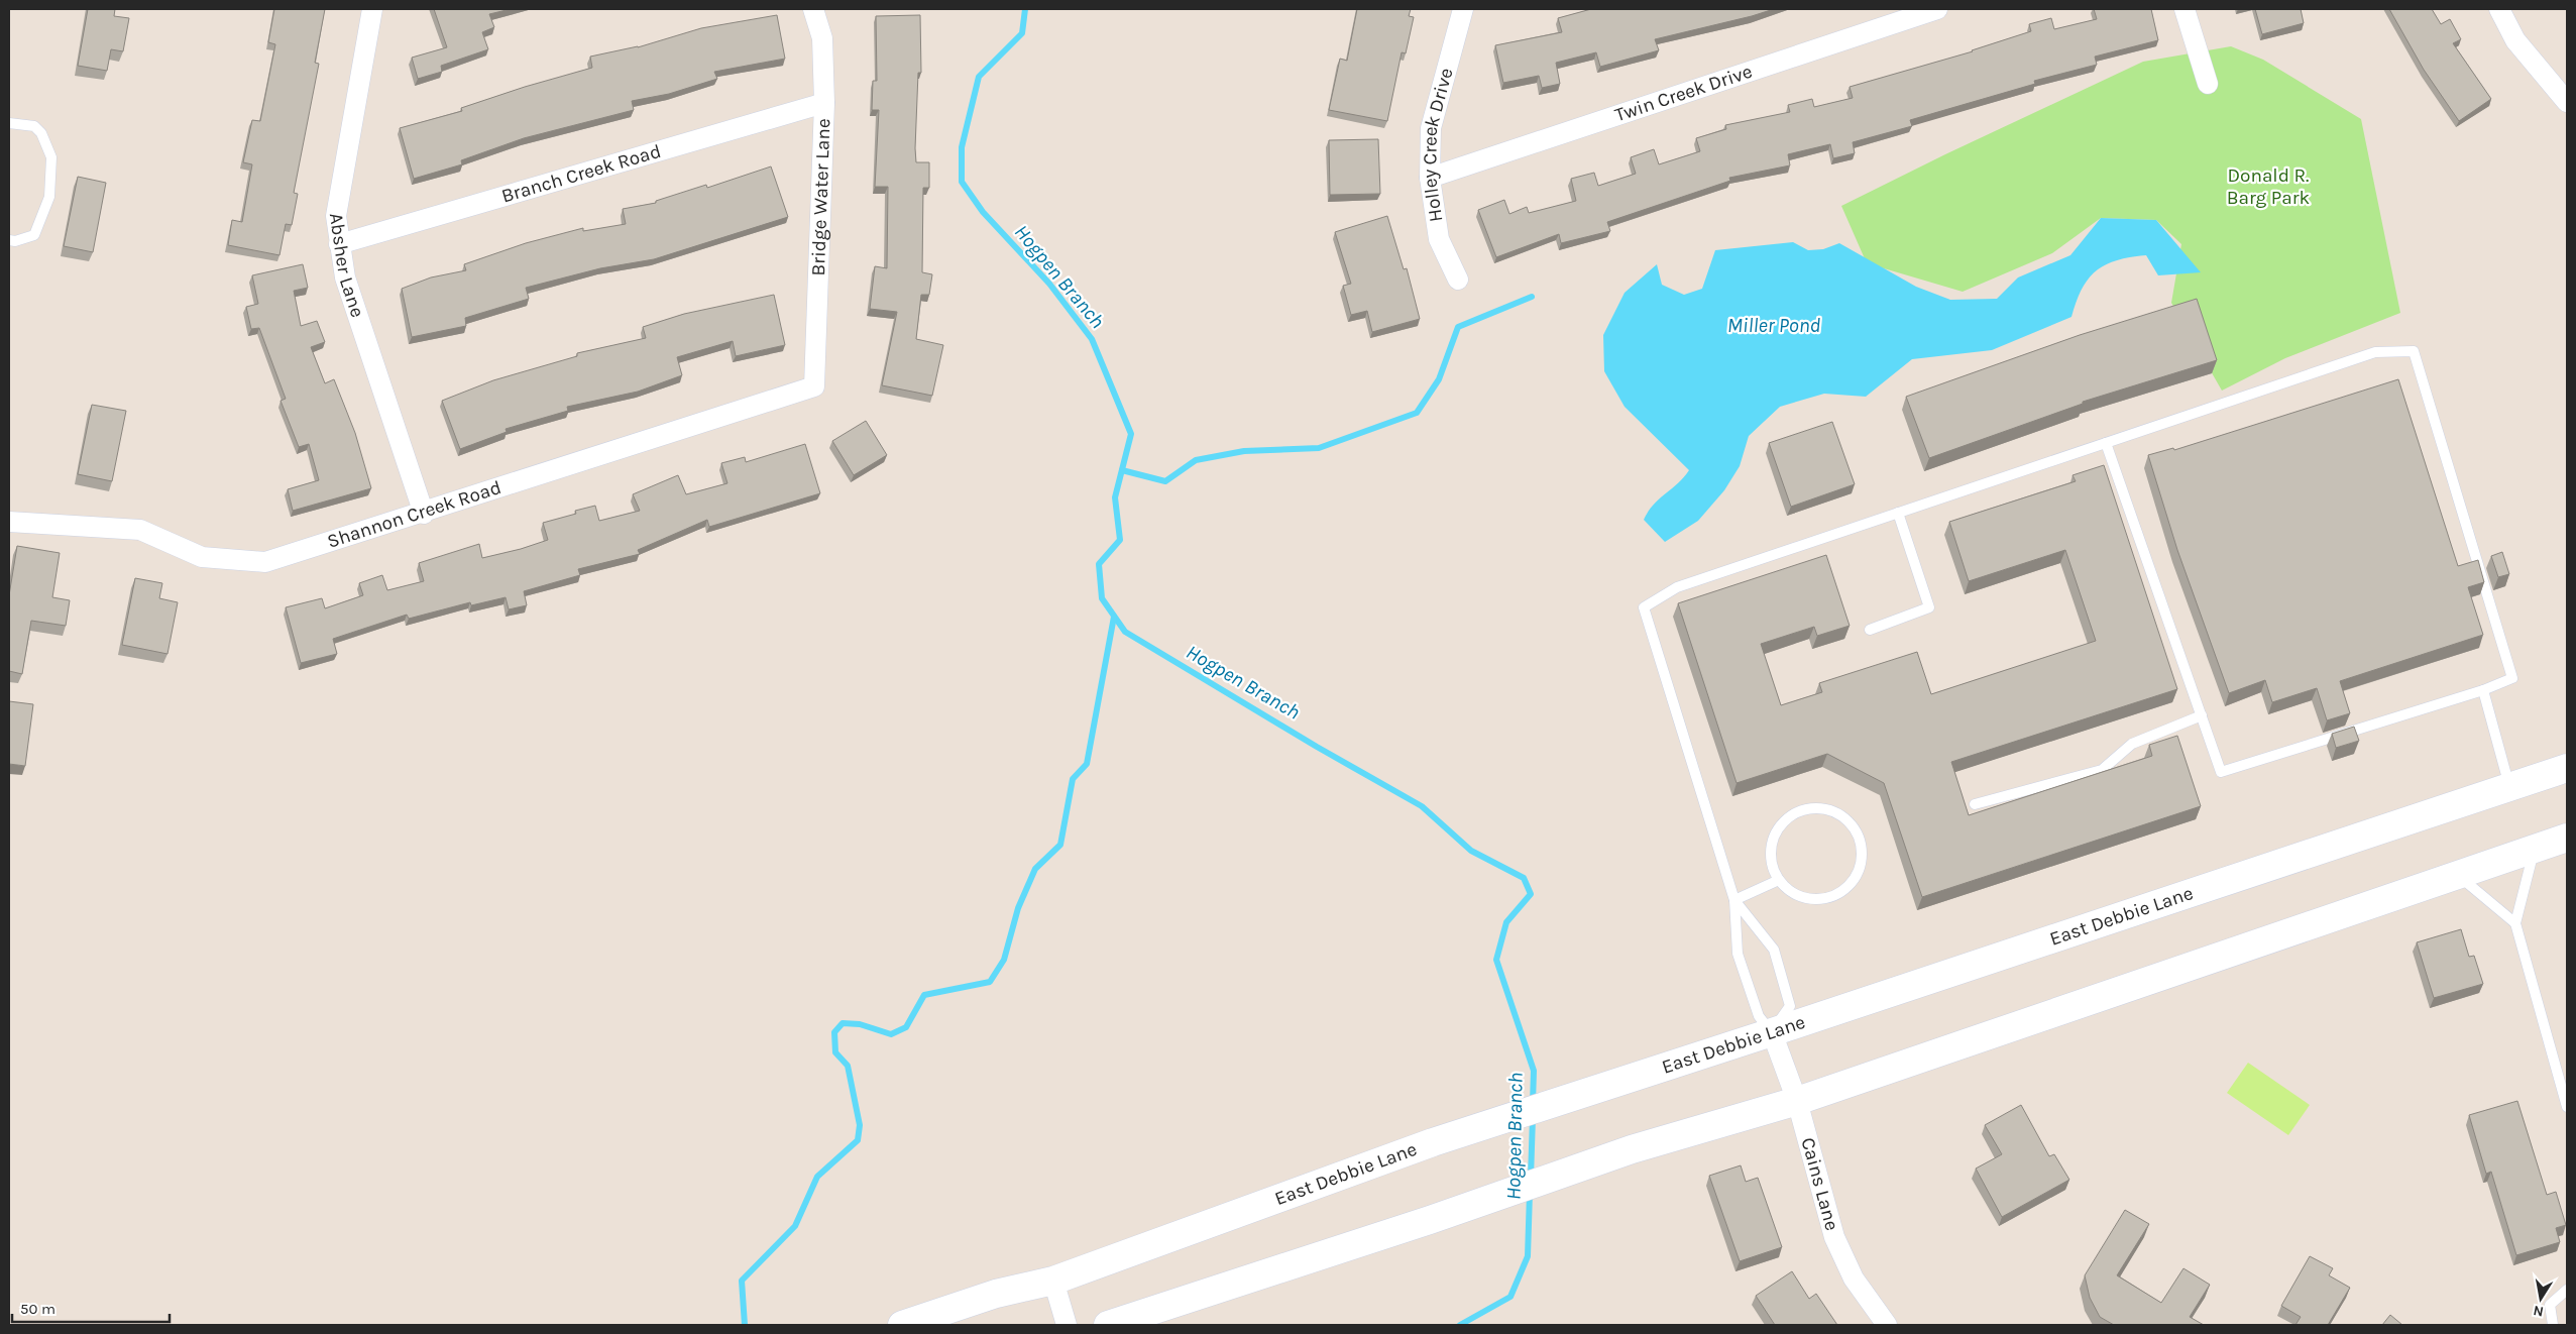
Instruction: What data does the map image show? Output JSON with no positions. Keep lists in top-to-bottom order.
{
  "streets": {
    "main road": ["East Debbie Lane"],
    "street": [
      "Twin Creek Drive",
      "Holley Creek Drive",
      "Branch Creek Road",
      "Bridge Water Lane",
      "Absher Lane",
      "Shannon Creek Road",
      "Cains Lane"
    ]
  },
  "crossings": [
    ["Twin Creek Drive", "Holley Creek Drive"],
    ["Branch Creek Road", "Bridge Water Lane"],
    ["Branch Creek Road", "Absher Lane"],
    ["Bridge Water Lane", "Shannon Creek Road"],
    ["Absher Lane", "Shannon Creek Road"],
    ["East Debbie Lane", "Cains Lane"]
  ],
  "water": ["Hogpen Branch", "Miller Pond"],
  "parks": ["Donald R. Barg Park"],
  "scale_bar": "50 m",
  "north": "bottom"
}
